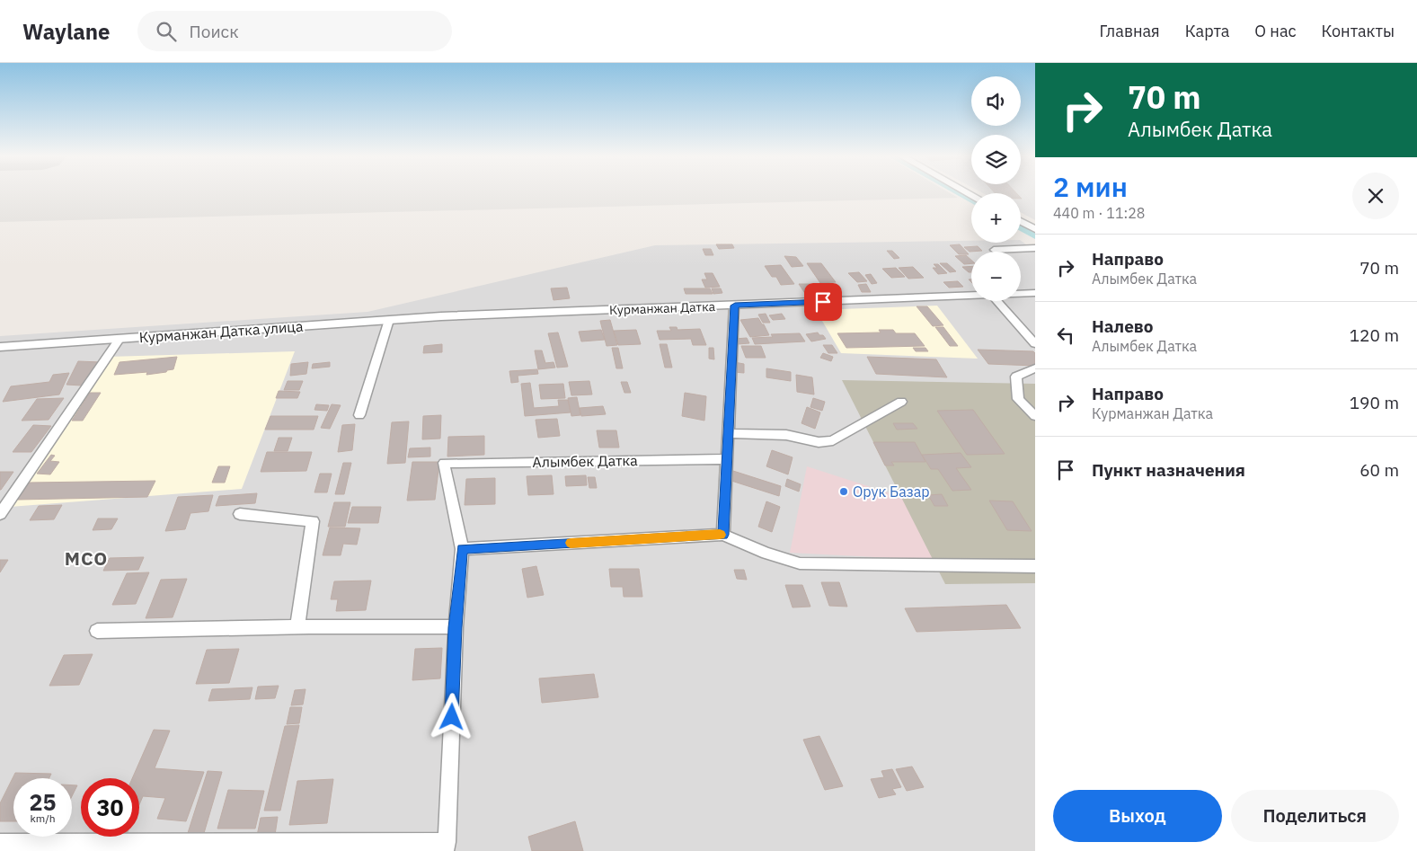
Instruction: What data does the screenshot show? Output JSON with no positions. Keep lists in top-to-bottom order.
{
  "streets": {
    "street": ["Курманжан Датка", "Курманжан Датка улица", "Алымбек Датка"]
  },
  "crossings": [
    ["Курманжан Датка", "Курманжан Датка улица"]
  ],
  "districts": ["МСО"],
  "places": ["Орук Базар"],
  "page": {
    "header": "Waylane",
    "search": "Поиск",
    "nav": [
      "Главная",
      "Карта",
      "О нас",
      "Контакты"
    ],
    "turn": ["70 m", "Алымбек Датка"],
    "map_buttons": ["+", "−"],
    "heading": ["2 мин", "440 m · 11:28"],
    "list": [
      {
        "name": "Направо",
        "note": "Алымбек Датка",
        "value": "70 m"
      },
      {
        "name": "Налево",
        "note": "Алымбек Датка",
        "value": "120 m"
      },
      {
        "name": "Направо",
        "note": "Курманжан Датка",
        "value": "190 m"
      },
      {
        "name": "Пункт назначения",
        "value": "60 m"
      }
    ],
    "speed": "25 km/h",
    "limit": "30",
    "buttons": ["Выход", "Поделиться"]
  }
}
